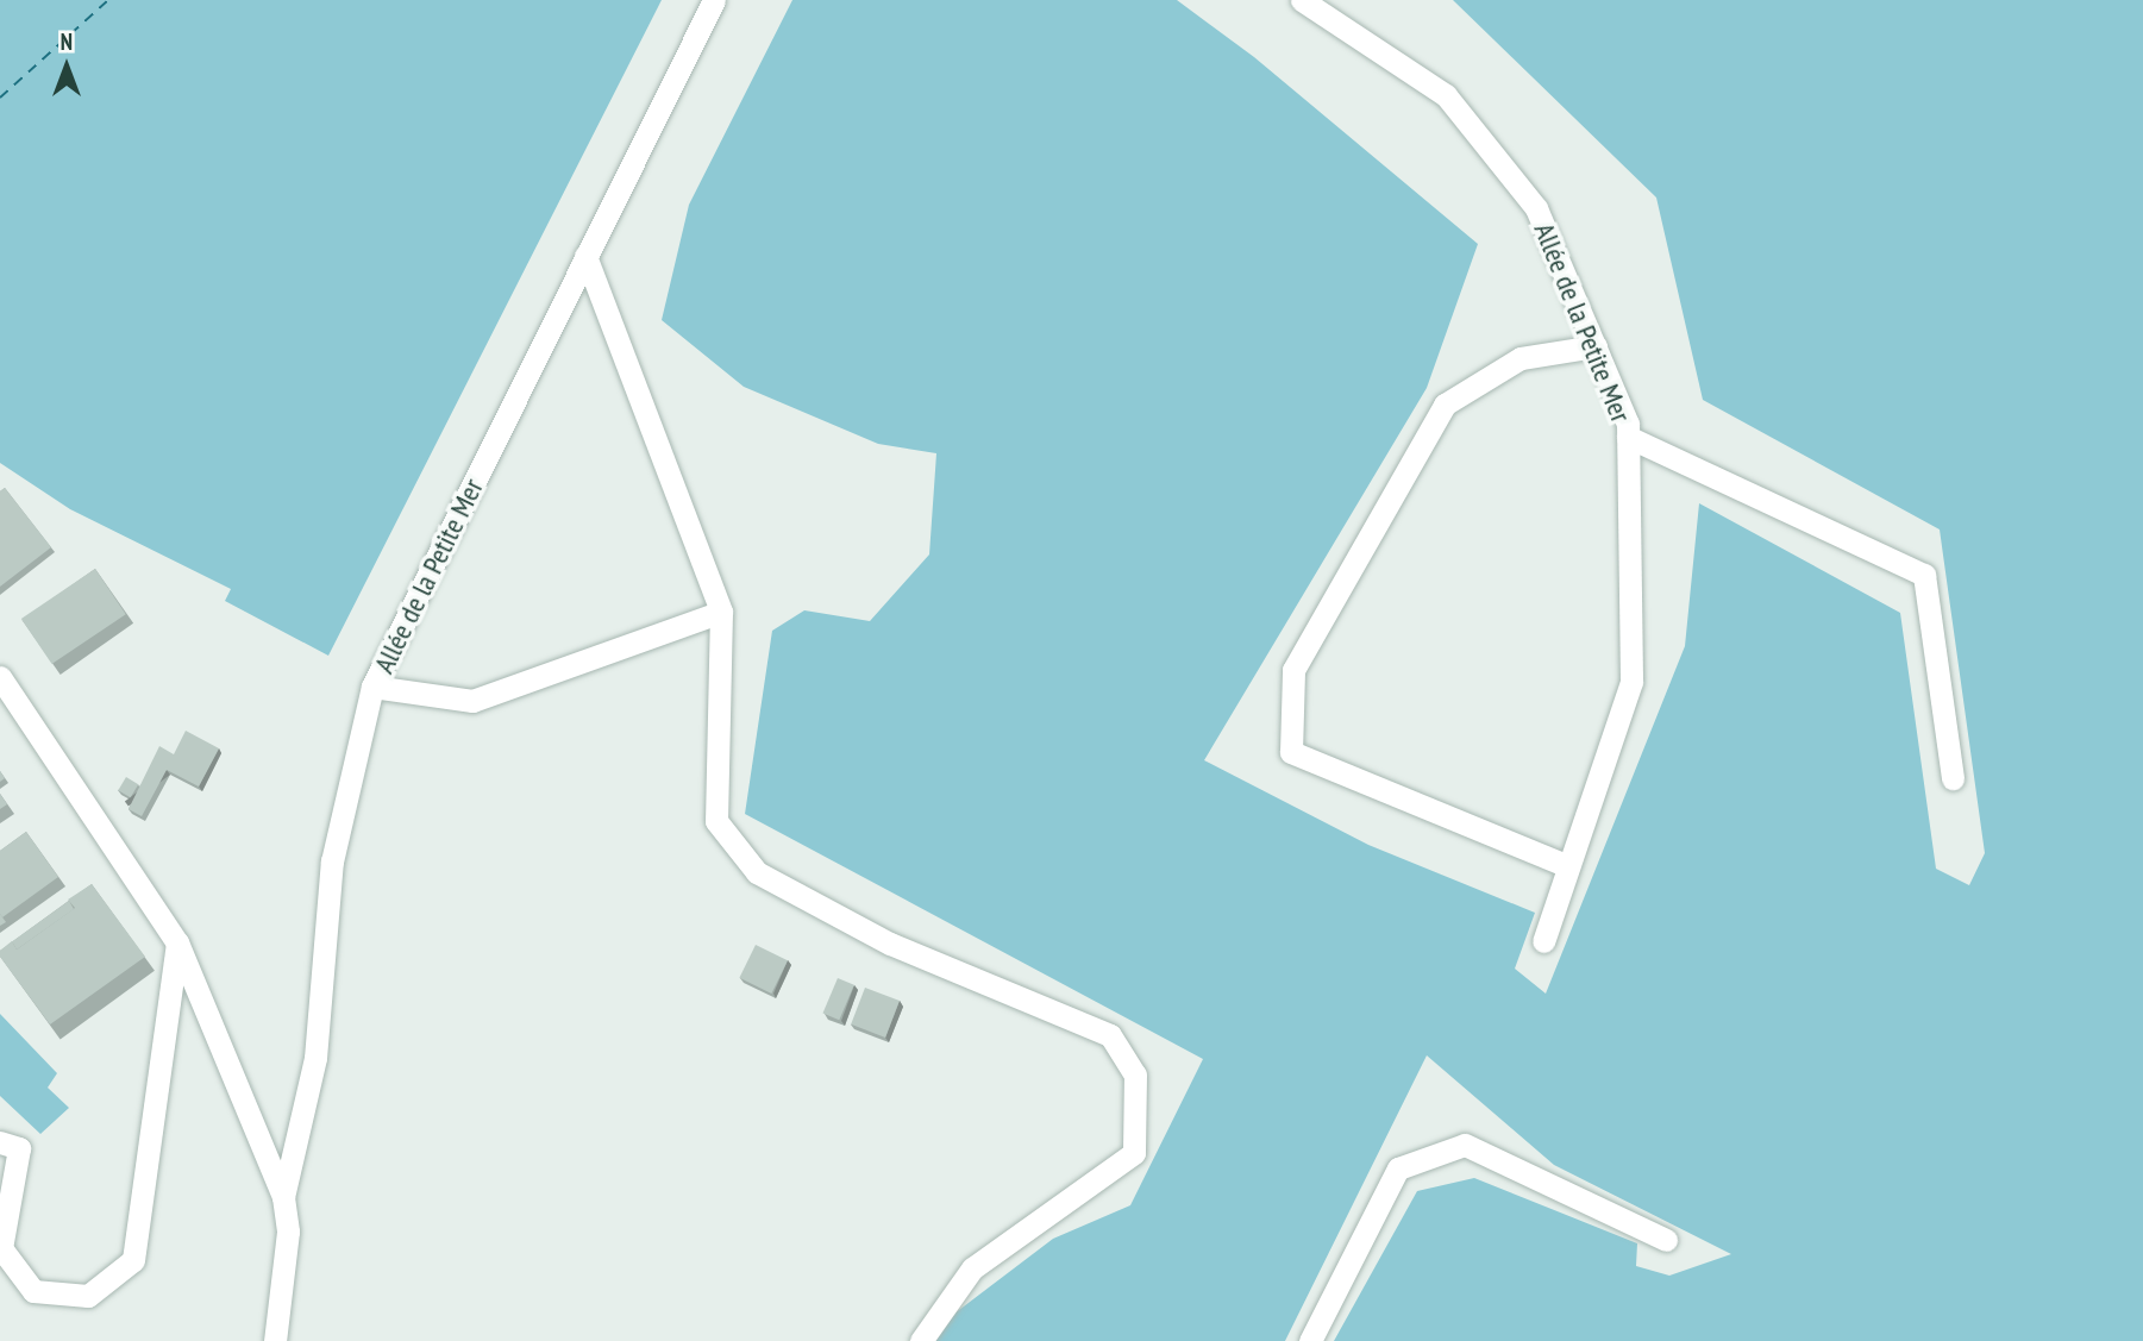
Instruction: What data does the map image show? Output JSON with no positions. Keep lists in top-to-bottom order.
{
  "streets": {
    "lane": ["Allée de la Petite Mer"]
  },
  "north": "top"
}
